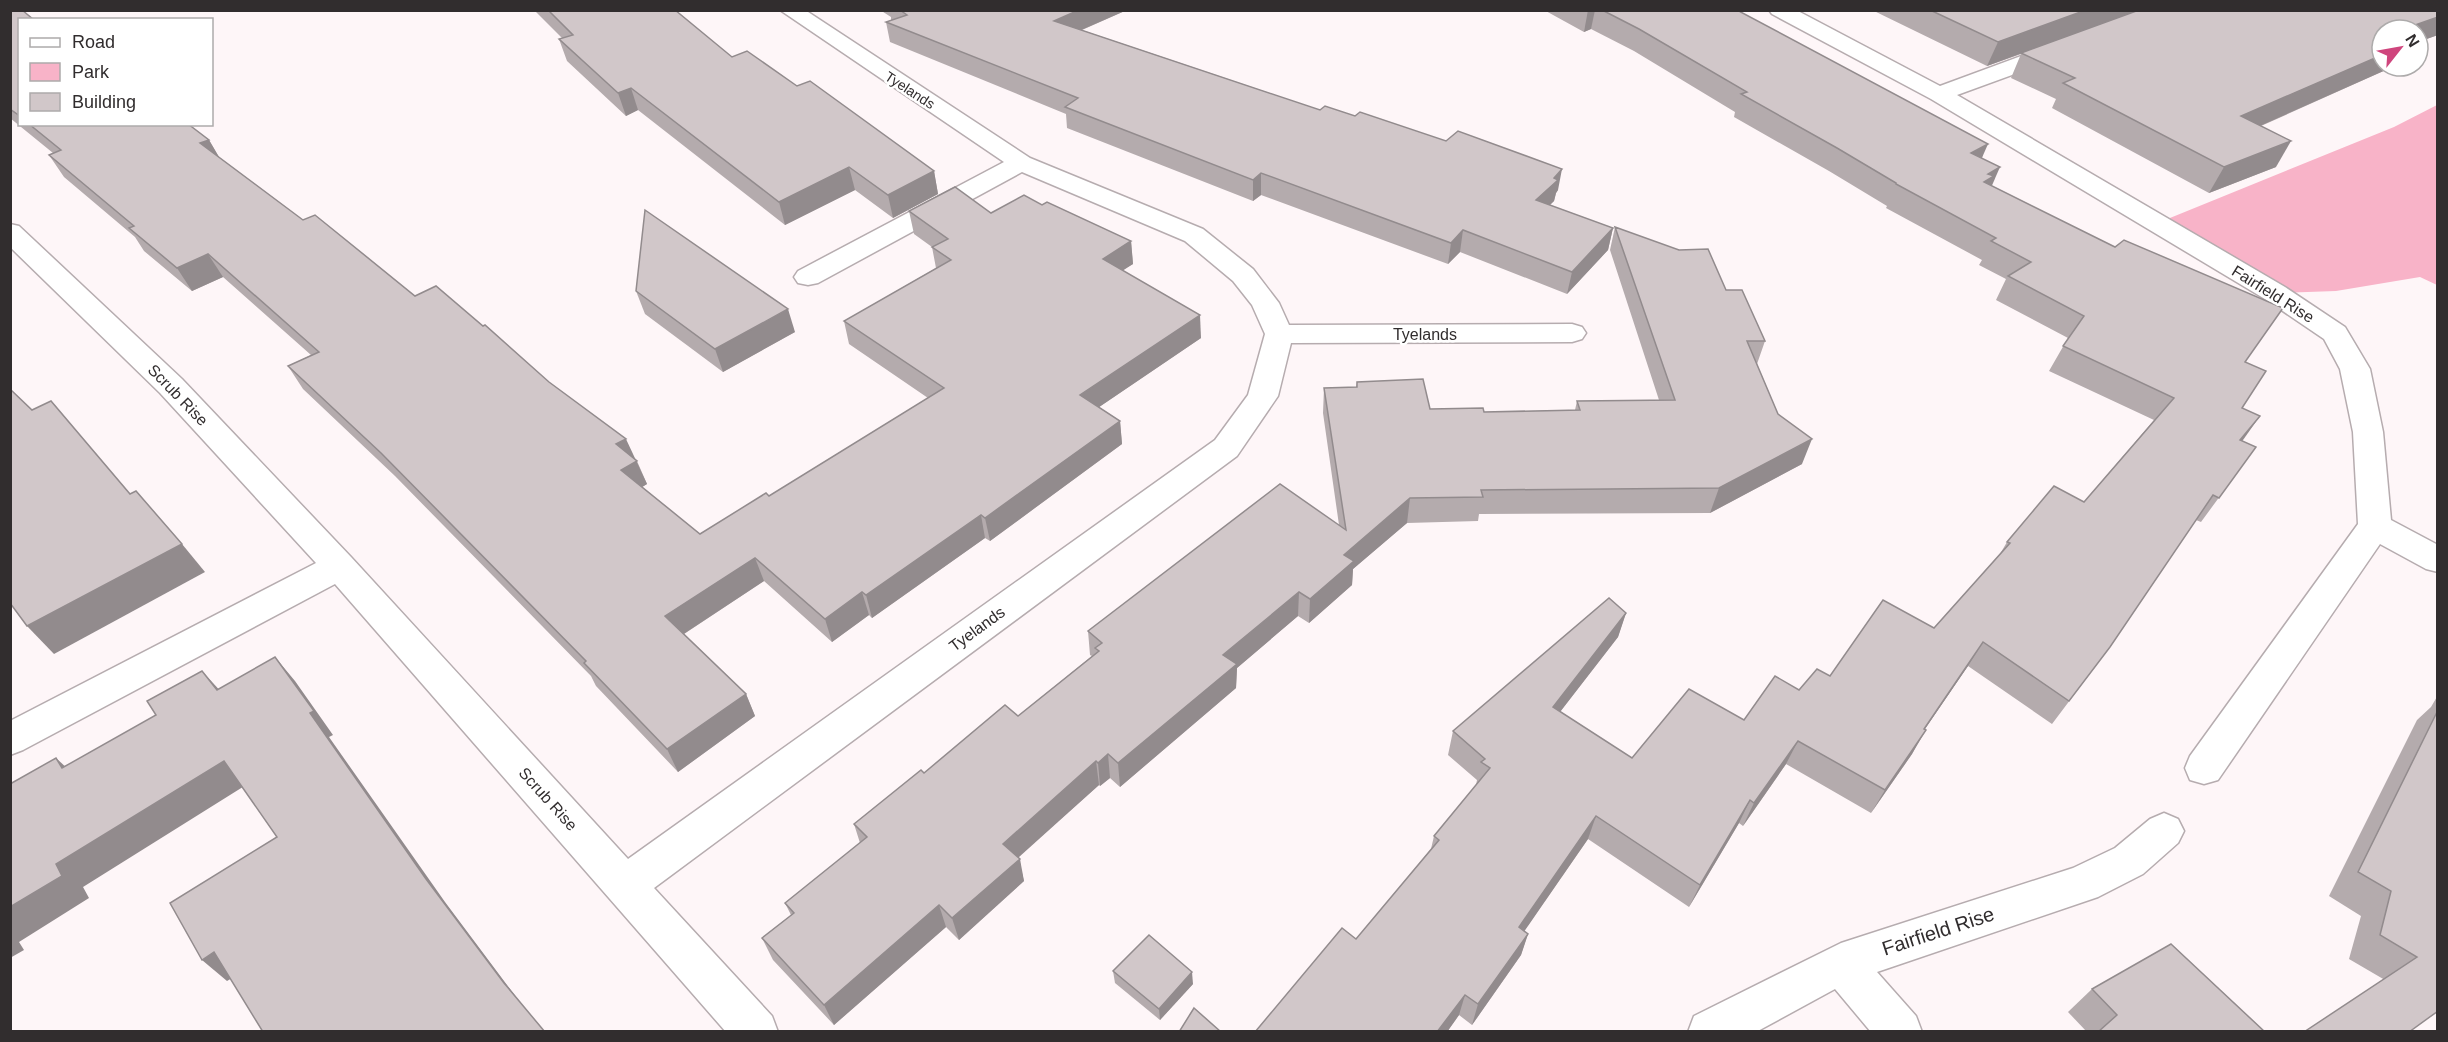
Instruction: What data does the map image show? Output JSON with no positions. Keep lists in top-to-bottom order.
{
  "streets": {
    "street": ["Tyelands", "Fairfield Rise", "Scrub Rise"]
  },
  "crossings": [
    ["Tyelands", "Scrub Rise"]
  ],
  "legend": ["Road", "Park", "Building"],
  "north": "top right"
}
